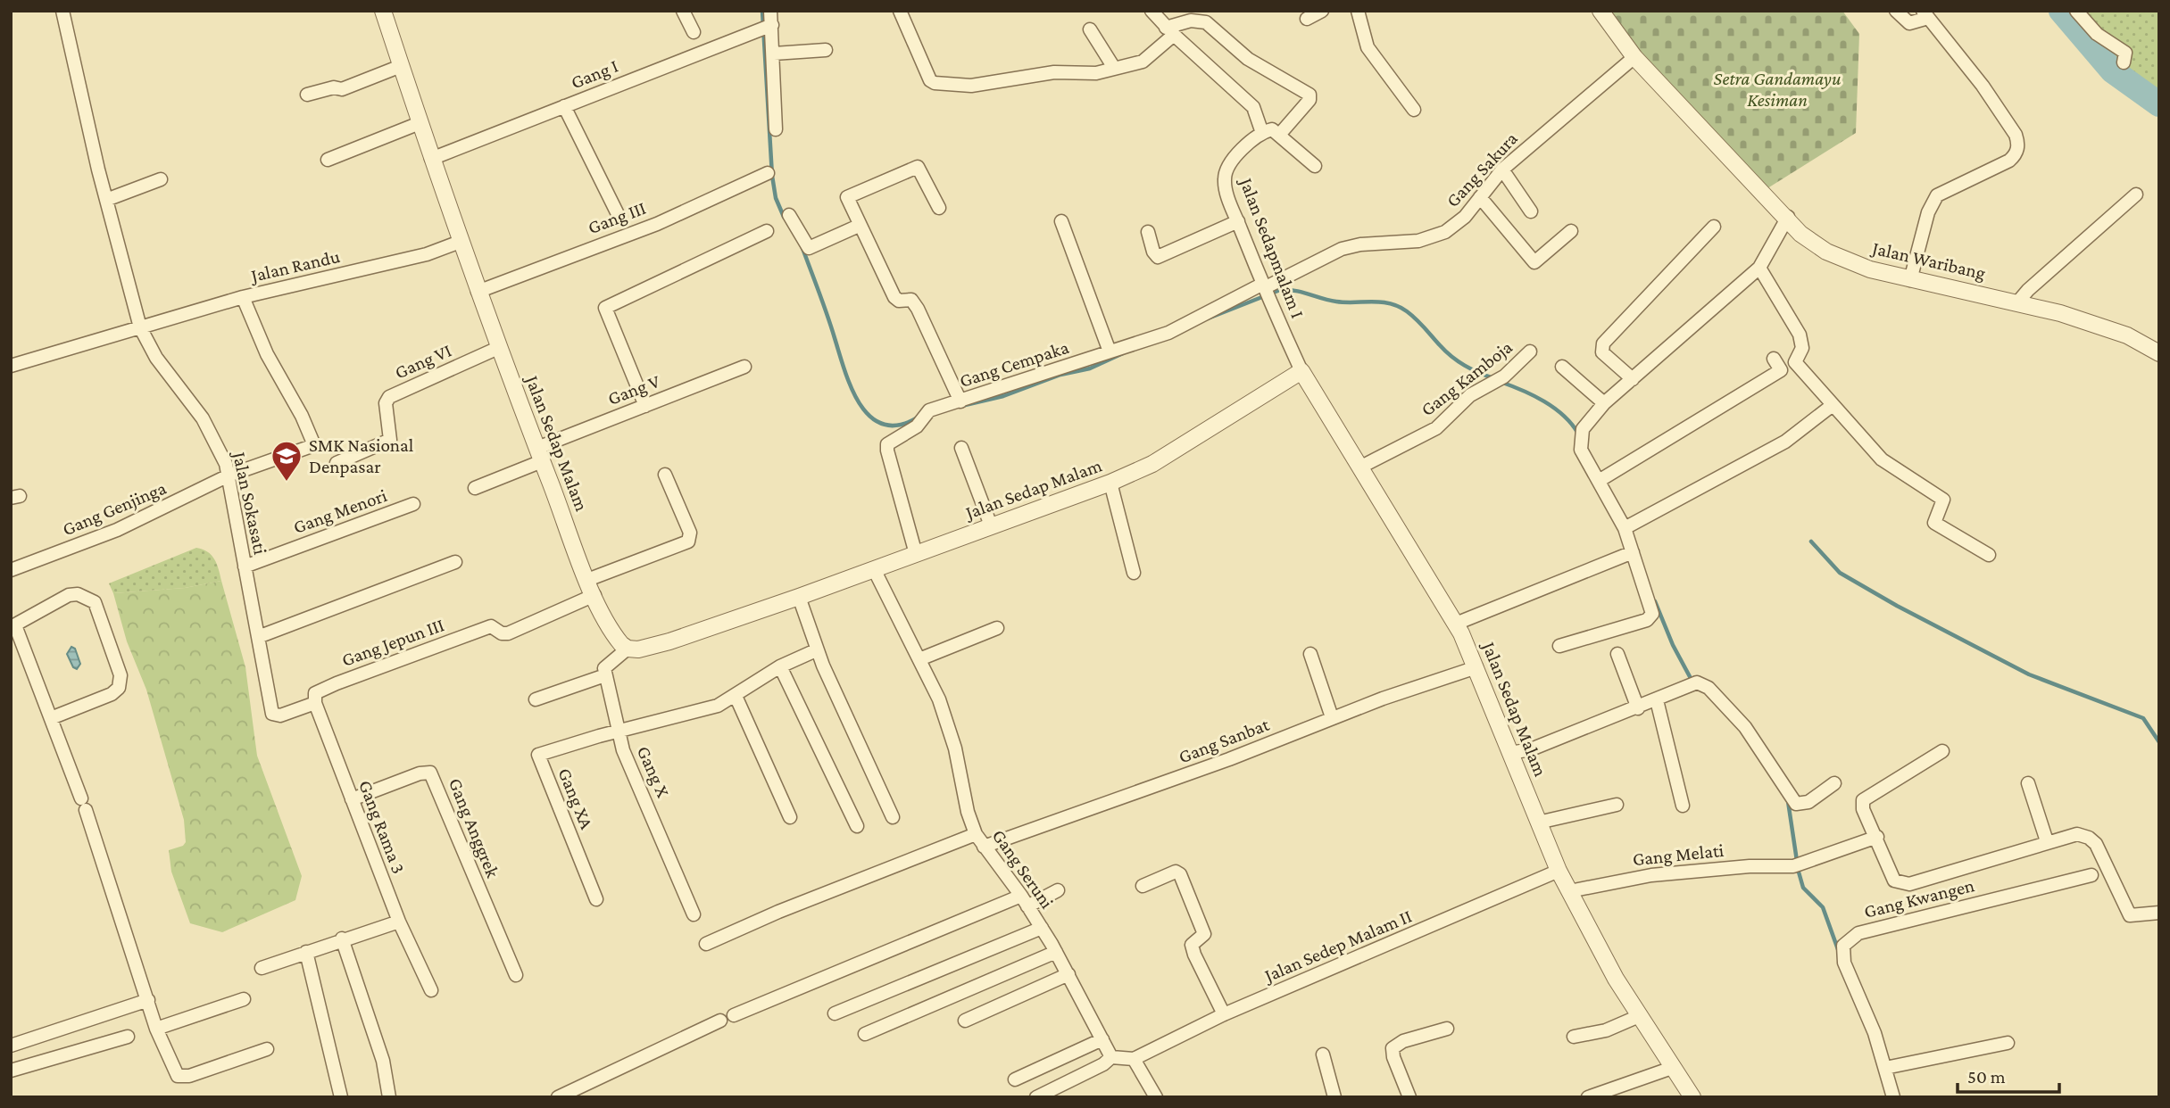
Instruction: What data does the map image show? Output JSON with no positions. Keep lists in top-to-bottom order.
{
  "streets": {
    "street": [
      "Gang I",
      "Gang Sakura",
      "Gang III",
      "Jalan Sedapmalam I",
      "Jalan Waribang",
      "Jalan Randu",
      "Gang VI",
      "Gang Cempaka",
      "Gang Kamboja",
      "Gang V",
      "Jalan Sedap Malam",
      "Jalan Sokasati",
      "Gang Genjinga",
      "Gang Menori",
      "Gang Jepun III",
      "Gang Sanbat",
      "Gang X",
      "Gang XA",
      "Gang Rama 3",
      "Gang Anggrek",
      "Gang Melati",
      "Gang Seruni",
      "Gang Kwangen",
      "Jalan Sedep Malam II"
    ]
  },
  "crossings": [
    ["Gang I", "Jalan Sedap Malam"],
    ["Gang Sakura", "Jalan Sedapmalam I"],
    ["Gang Sakura", "Jalan Waribang"],
    ["Gang Sakura", "Gang Cempaka"],
    ["Gang III", "Jalan Sedap Malam"],
    ["Jalan Sedapmalam I", "Gang Cempaka"],
    ["Jalan Sedapmalam I", "Jalan Sedap Malam"],
    ["Jalan Randu", "Jalan Sedap Malam"],
    ["Jalan Randu", "Jalan Sokasati"],
    ["Jalan Randu", "Gang Genjinga"],
    ["Gang VI", "Jalan Sedap Malam"],
    ["Gang Cempaka", "Jalan Sedap Malam"],
    ["Gang Kamboja", "Jalan Sedap Malam"],
    ["Gang V", "Jalan Sedap Malam"],
    ["Jalan Sedap Malam", "Gang Jepun III"],
    ["Jalan Sedap Malam", "Gang Sanbat"],
    ["Jalan Sedap Malam", "Gang Melati"],
    ["Jalan Sedap Malam", "Gang Seruni"],
    ["Jalan Sedap Malam", "Jalan Sedep Malam II"],
    ["Jalan Sokasati", "Gang Genjinga"],
    ["Jalan Sokasati", "Gang Menori"],
    ["Jalan Sokasati", "Gang Jepun III"],
    ["Jalan Sokasati", "Gang Rama 3"],
    ["Gang Jepun III", "Gang Rama 3"],
    ["Gang Sanbat", "Gang Seruni"],
    ["Gang X", "Gang XA"],
    ["Gang Rama 3", "Gang Anggrek"]
  ],
  "parks": ["Setra Gandamayu Kesiman"],
  "places": {
    "school or university": ["SMK Nasional Denpasar"]
  },
  "scale_bar": "50 m"
}
